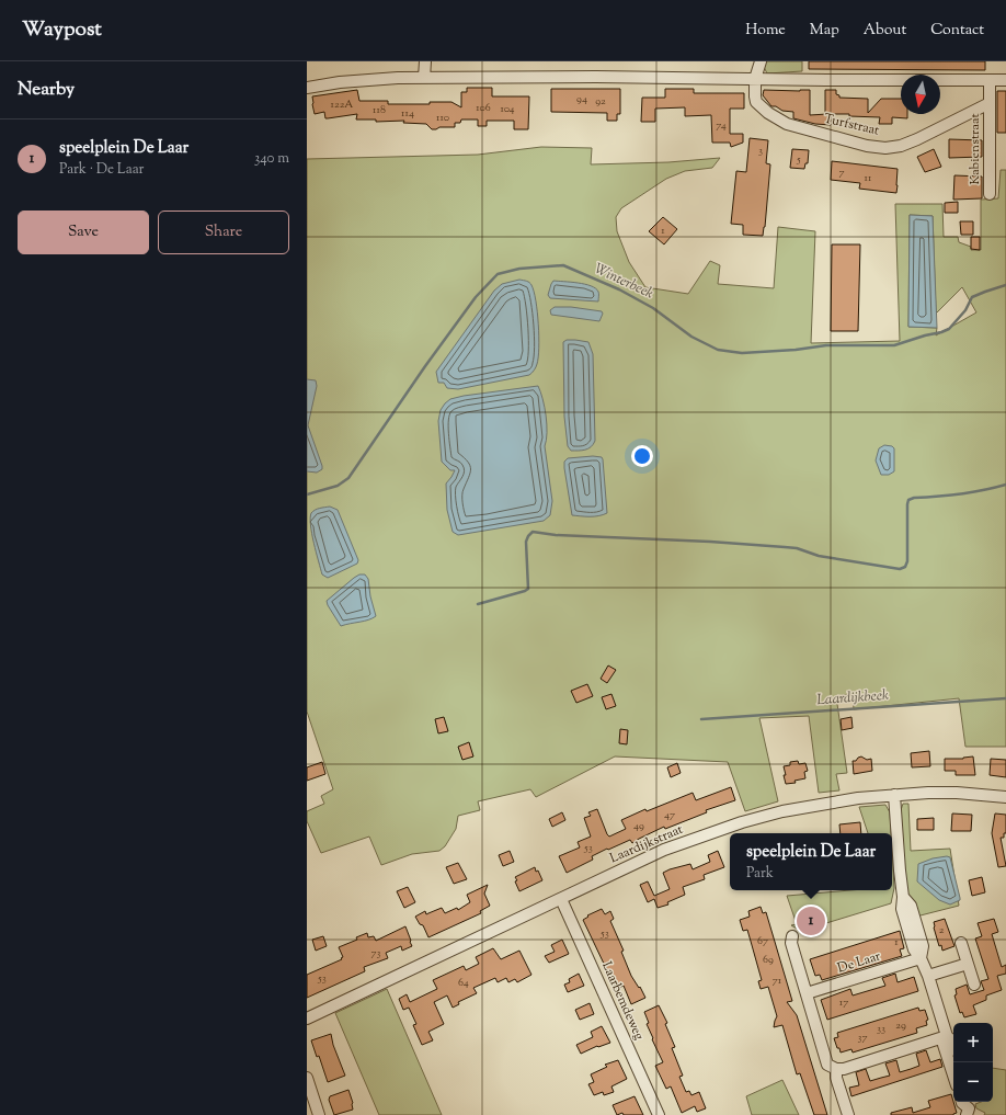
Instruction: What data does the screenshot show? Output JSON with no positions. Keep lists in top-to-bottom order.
{
  "streets": {
    "street": [
      "Turfstraat",
      "Kabienstraat",
      "Laardijkstraat",
      "De Laar",
      "Laarbemdeweg"
    ]
  },
  "crossings": [
    ["Turfstraat", "Kabienstraat"],
    ["Laardijkstraat", "Laarbemdeweg"]
  ],
  "water": ["Winterbeek", "Laardijkbeek"],
  "house_numbers": [
    "94",
    "92",
    "122A",
    "106",
    "104",
    "118",
    "114",
    "110",
    "74",
    "3",
    "5",
    "7",
    "11",
    "1",
    "47",
    "49",
    "53",
    "2",
    "53",
    "67",
    "1",
    "73",
    "69",
    "53",
    "71",
    "64",
    "17",
    "29",
    "33",
    "37"
  ],
  "north": "bottom",
  "page": {
    "header": "Waypost",
    "nav": [
      "Home",
      "Map",
      "About",
      "Contact"
    ],
    "heading": "Nearby",
    "list": [
      {
        "mark": "1",
        "name": "speelplein De Laar",
        "note": "Park · De Laar",
        "value": "340 m"
      }
    ],
    "buttons": ["Save", "Share"],
    "popup": ["speelplein De Laar", "Park"],
    "pins": "1",
    "map_buttons": ["+", "−"]
  }
}
